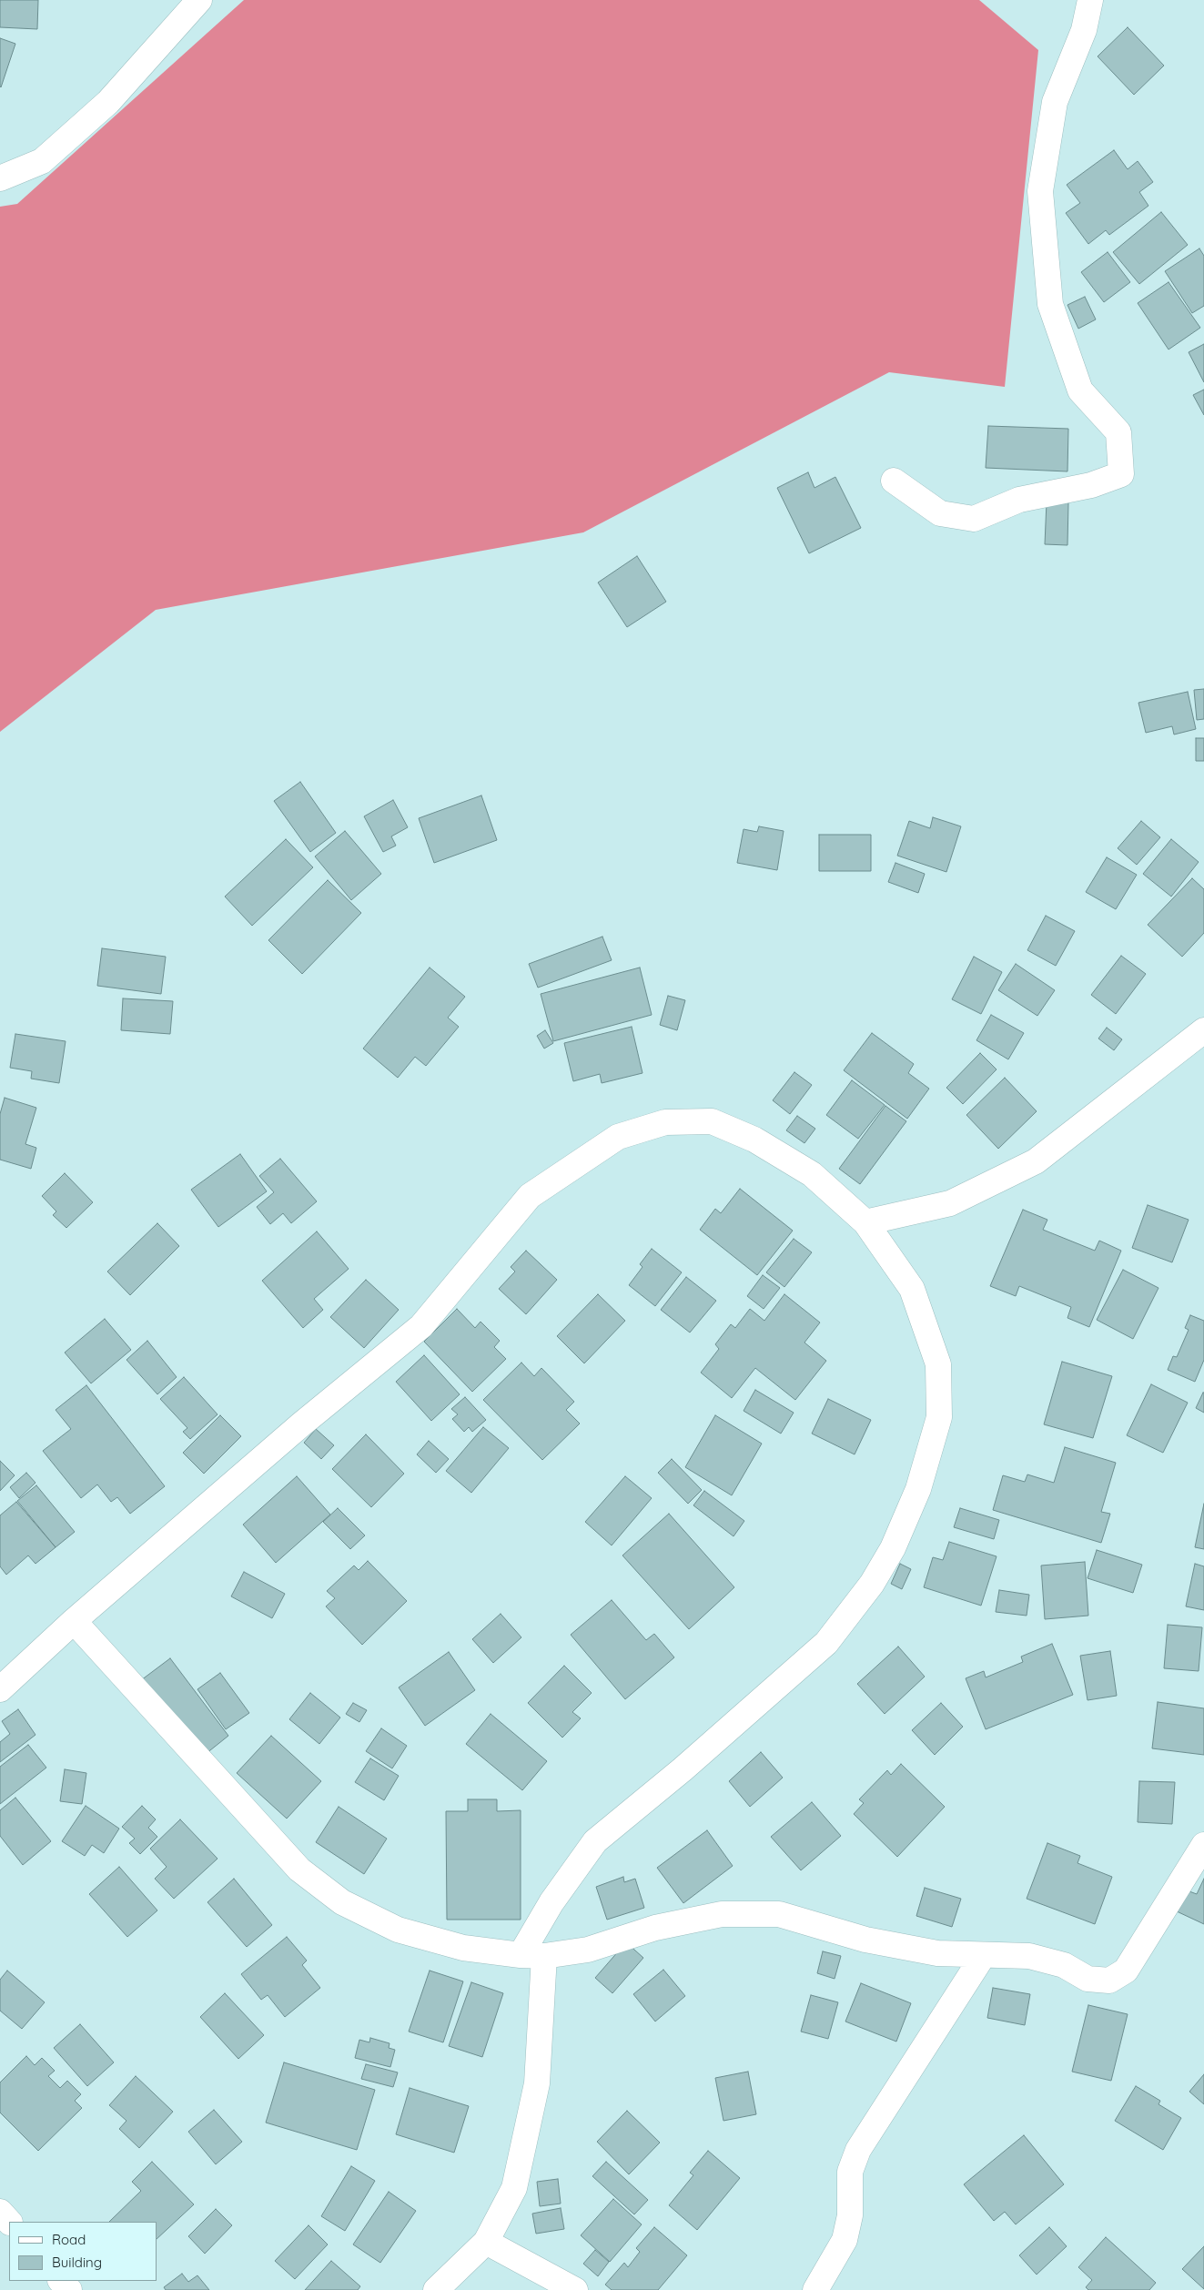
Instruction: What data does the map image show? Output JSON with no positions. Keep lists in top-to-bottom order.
{
  "legend": ["Road", "Building"]
}
